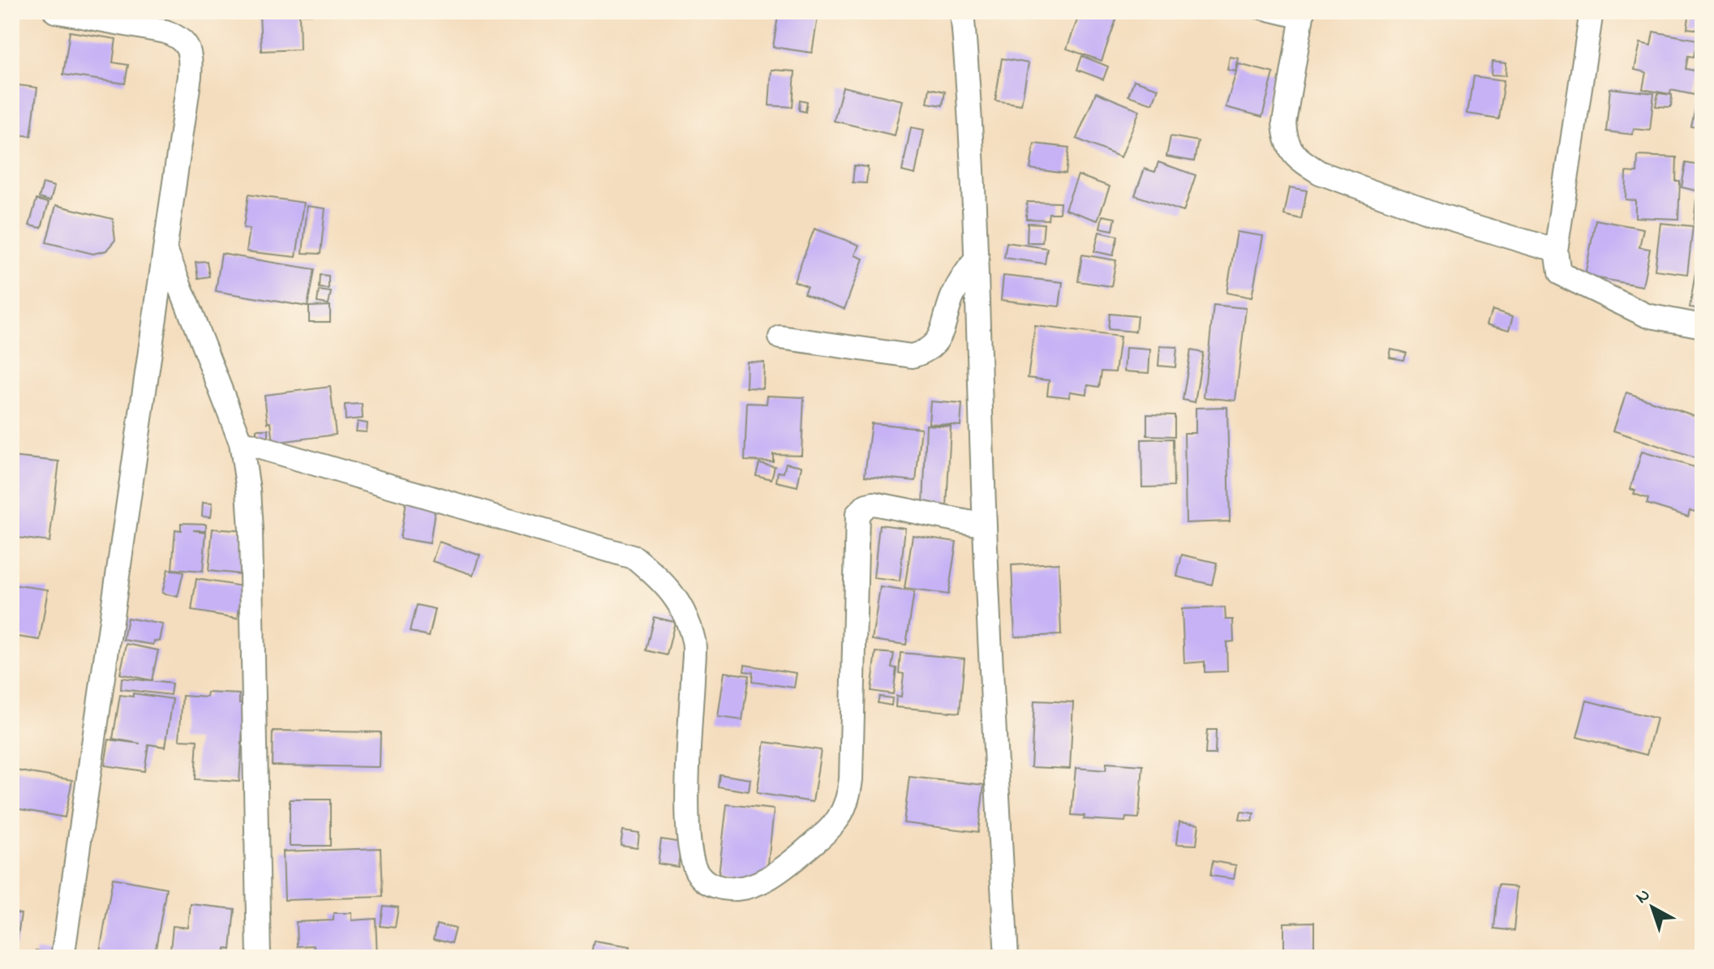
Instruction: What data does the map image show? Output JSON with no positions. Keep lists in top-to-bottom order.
{
  "north": "top left"
}
